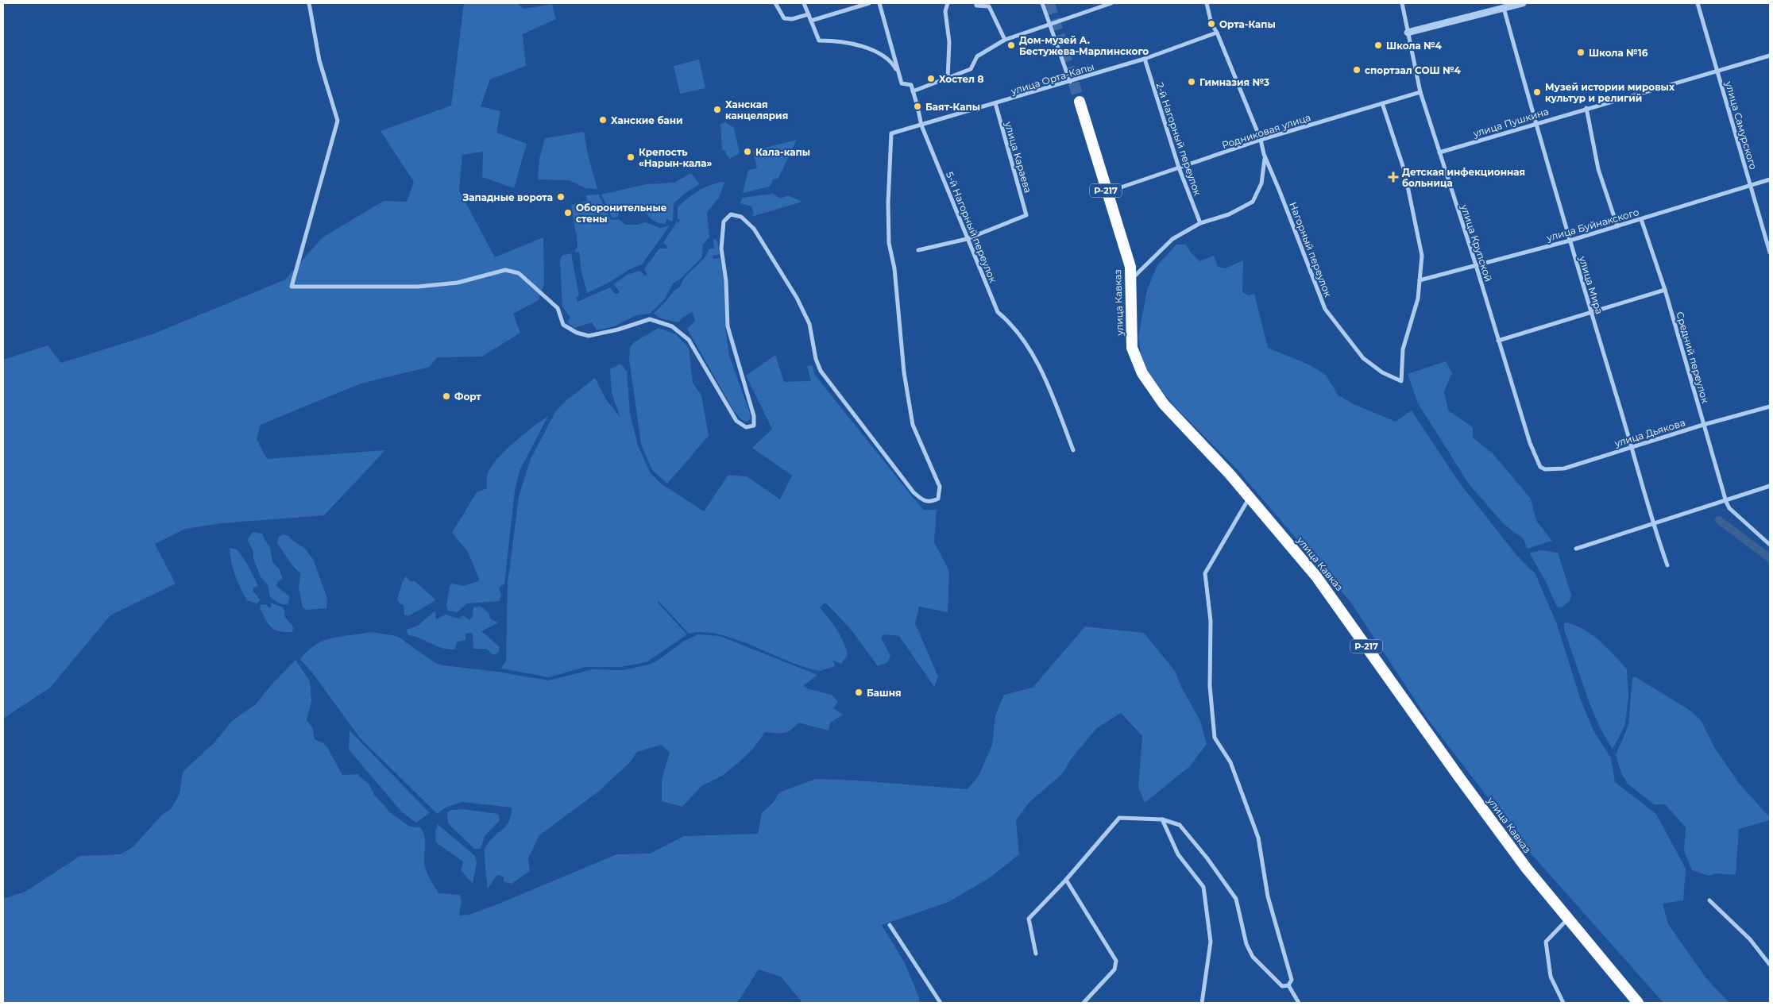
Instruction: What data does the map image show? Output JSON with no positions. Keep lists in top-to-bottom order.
{
  "streets": {
    "highway": ["Р-217", "улица Кавказ"],
    "street": [
      "улица Орта-Капы",
      "улица Пушкина",
      "улица Самурского",
      "Родниковая улица",
      "2-й Нагорный переулок",
      "улица Караева",
      "улица Буйнакского",
      "5-й Нагорный переулок",
      "улица Крупской",
      "Нагорный переулок",
      "улица Мира",
      "Средний переулок",
      "улица Дьякова"
    ]
  },
  "crossings": [
    ["улица Орта-Капы", "2-й Нагорный переулок"],
    ["улица Орта-Капы", "улица Караева"],
    ["улица Орта-Капы", "5-й Нагорный переулок"],
    ["улица Орта-Капы", "Нагорный переулок"],
    ["улица Пушкина", "улица Самурского"],
    ["улица Пушкина", "улица Крупской"],
    ["улица Пушкина", "улица Мира"],
    ["улица Самурского", "улица Буйнакского"],
    ["Родниковая улица", "2-й Нагорный переулок"],
    ["Родниковая улица", "улица Крупской"],
    ["Родниковая улица", "Нагорный переулок"],
    ["улица Караева", "5-й Нагорный переулок"],
    ["улица Буйнакского", "улица Крупской"],
    ["улица Буйнакского", "Нагорный переулок"],
    ["улица Буйнакского", "улица Мира"],
    ["улица Буйнакского", "Средний переулок"],
    ["улица Крупской", "улица Дьякова"],
    ["улица Мира", "улица Дьякова"],
    ["Средний переулок", "улица Дьякова"]
  ],
  "places": {
    "other": [
      "Орта-Капы",
      "Дом-музей А. Бестужева-Марлинского",
      "Школа №4",
      "Школа №16",
      "спортзал СОШ №4",
      "Хостел 8",
      "Гимназия №3",
      "Музей истории мировых культур и религий",
      "Баят-Капы",
      "Ханская канцелярия",
      "Ханские бани",
      "Кала-капы",
      "Крепость «Нарын-кала»",
      "Западные ворота",
      "Оборонительные стены",
      "Форт",
      "Башня"
    ],
    "health": ["Детская инфекционная больница"]
  }
}
